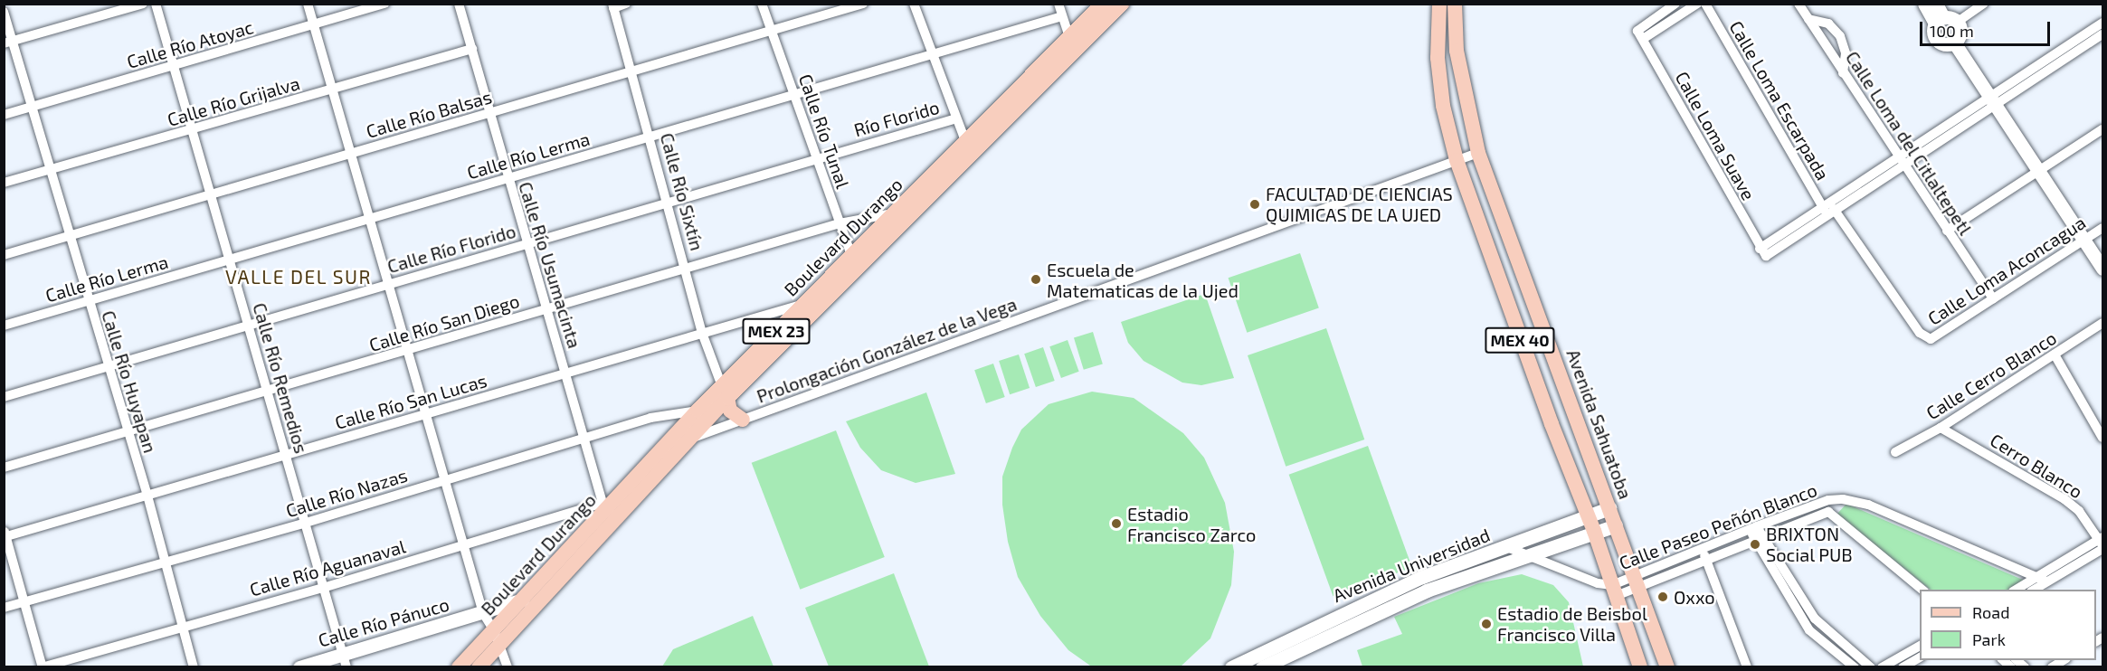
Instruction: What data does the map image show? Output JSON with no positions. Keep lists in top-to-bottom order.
{
  "streets": {
    "main road": [
      "Boulevard Durango",
      "MEX 23",
      "MEX 40",
      "Avenida Sahuatoba"
    ],
    "street": [
      "Calle Río Atoyac",
      "Calle Loma Escarpada",
      "Calle Río Grijalva",
      "Calle Río Balsas",
      "Río Florido",
      "Calle Río Tunal",
      "Calle Loma Suave",
      "Calle Loma del Citlaltepetl",
      "Calle Río Lerma",
      "Calle Río Sixtín",
      "Calle Río Florido",
      "Calle Río Usumacinta",
      "Calle Loma Aconcagua",
      "Calle Río San Diego",
      "Prolongación González de la Vega",
      "Calle Cerro Blanco",
      "Calle Río Remedios",
      "Calle Río Huyapan",
      "Calle Río San Lucas",
      "Cerro Blanco",
      "Calle Río Nazas",
      "Calle Paseo Peñón Blanco",
      "Avenida Universidad",
      "Calle Río Aguanaval",
      "Calle Río Pánuco"
    ]
  },
  "crossings": [
    ["Calle Río Atoyac", "Calle Río Remedios"],
    ["Calle Río Atoyac", "Calle Río Huyapan"],
    ["Calle Loma Escarpada", "Calle Loma Suave"],
    ["Calle Loma Escarpada", "Calle Loma Aconcagua"],
    ["Calle Río Grijalva", "Calle Río Usumacinta"],
    ["Calle Río Grijalva", "Calle Río Remedios"],
    ["Calle Río Grijalva", "Calle Río Huyapan"],
    ["Calle Río Balsas", "Calle Río Tunal"],
    ["Calle Río Balsas", "Calle Río Sixtín"],
    ["Calle Río Balsas", "Calle Río Usumacinta"],
    ["Calle Río Balsas", "Calle Río Remedios"],
    ["Calle Río Balsas", "Calle Río Huyapan"],
    ["Río Florido", "Calle Río Tunal"],
    ["Río Florido", "Calle Río Florido"],
    ["Calle Río Tunal", "Calle Río Lerma"],
    ["Calle Río Tunal", "Boulevard Durango"],
    ["Calle Río Tunal", "Calle Río Florido"],
    ["Calle Río Tunal", "Calle Río San Diego"],
    ["Calle Loma del Citlaltepetl", "Calle Loma Aconcagua"],
    ["Calle Río Lerma", "Calle Río Sixtín"],
    ["Calle Río Lerma", "Calle Río Usumacinta"],
    ["Calle Río Lerma", "Calle Río Remedios"],
    ["Calle Río Lerma", "Calle Río Huyapan"],
    ["Calle Río Sixtín", "Boulevard Durango"],
    ["Calle Río Sixtín", "Calle Río Florido"],
    ["Calle Río Sixtín", "Calle Río San Diego"],
    ["Calle Río Sixtín", "Calle Río San Lucas"],
    ["Boulevard Durango", "Calle Río Usumacinta"],
    ["Boulevard Durango", "Calle Río San Diego"],
    ["Boulevard Durango", "Prolongación González de la Vega"],
    ["Boulevard Durango", "Calle Río San Lucas"],
    ["Boulevard Durango", "Calle Río Nazas"],
    ["Boulevard Durango", "Calle Río Aguanaval"],
    ["Boulevard Durango", "Calle Río Pánuco"],
    ["Calle Río Florido", "Calle Río Usumacinta"],
    ["Calle Río Florido", "Calle Río Remedios"],
    ["Calle Río Florido", "Calle Río Huyapan"],
    ["Calle Río Usumacinta", "Calle Río San Diego"],
    ["Calle Río Usumacinta", "Calle Río San Lucas"],
    ["Calle Río Usumacinta", "Calle Río Nazas"],
    ["Calle Río Usumacinta", "Calle Río Aguanaval"],
    ["Calle Río San Diego", "Calle Río Remedios"],
    ["Calle Río San Diego", "Calle Río Huyapan"],
    ["MEX 40", "Prolongación González de la Vega"],
    ["MEX 40", "Avenida Universidad"],
    ["Prolongación González de la Vega", "Avenida Sahuatoba"],
    ["Calle Cerro Blanco", "Cerro Blanco"],
    ["Calle Río Remedios", "Calle Río San Lucas"],
    ["Calle Río Remedios", "Calle Río Nazas"],
    ["Calle Río Remedios", "Calle Río Aguanaval"],
    ["Calle Río Remedios", "Calle Río Pánuco"],
    ["Calle Río Huyapan", "Calle Río San Lucas"],
    ["Calle Río Huyapan", "Calle Río Nazas"],
    ["Calle Río Huyapan", "Calle Río Aguanaval"],
    ["Avenida Sahuatoba", "Calle Paseo Peñón Blanco"],
    ["Avenida Sahuatoba", "Avenida Universidad"]
  ],
  "districts": ["VALLE DEL SUR"],
  "places": [
    "FACULTAD DE CIENCIAS QUIMICAS DE LA UJED",
    "Escuela de Matematicas de la Ujed",
    "Estadio Francisco Zarco",
    "BRIXTON Social PUB",
    "Oxxo",
    "Estadio de Beisbol Francisco Villa"
  ],
  "legend": ["Road", "Park"],
  "scale_bar": "100 m"
}
